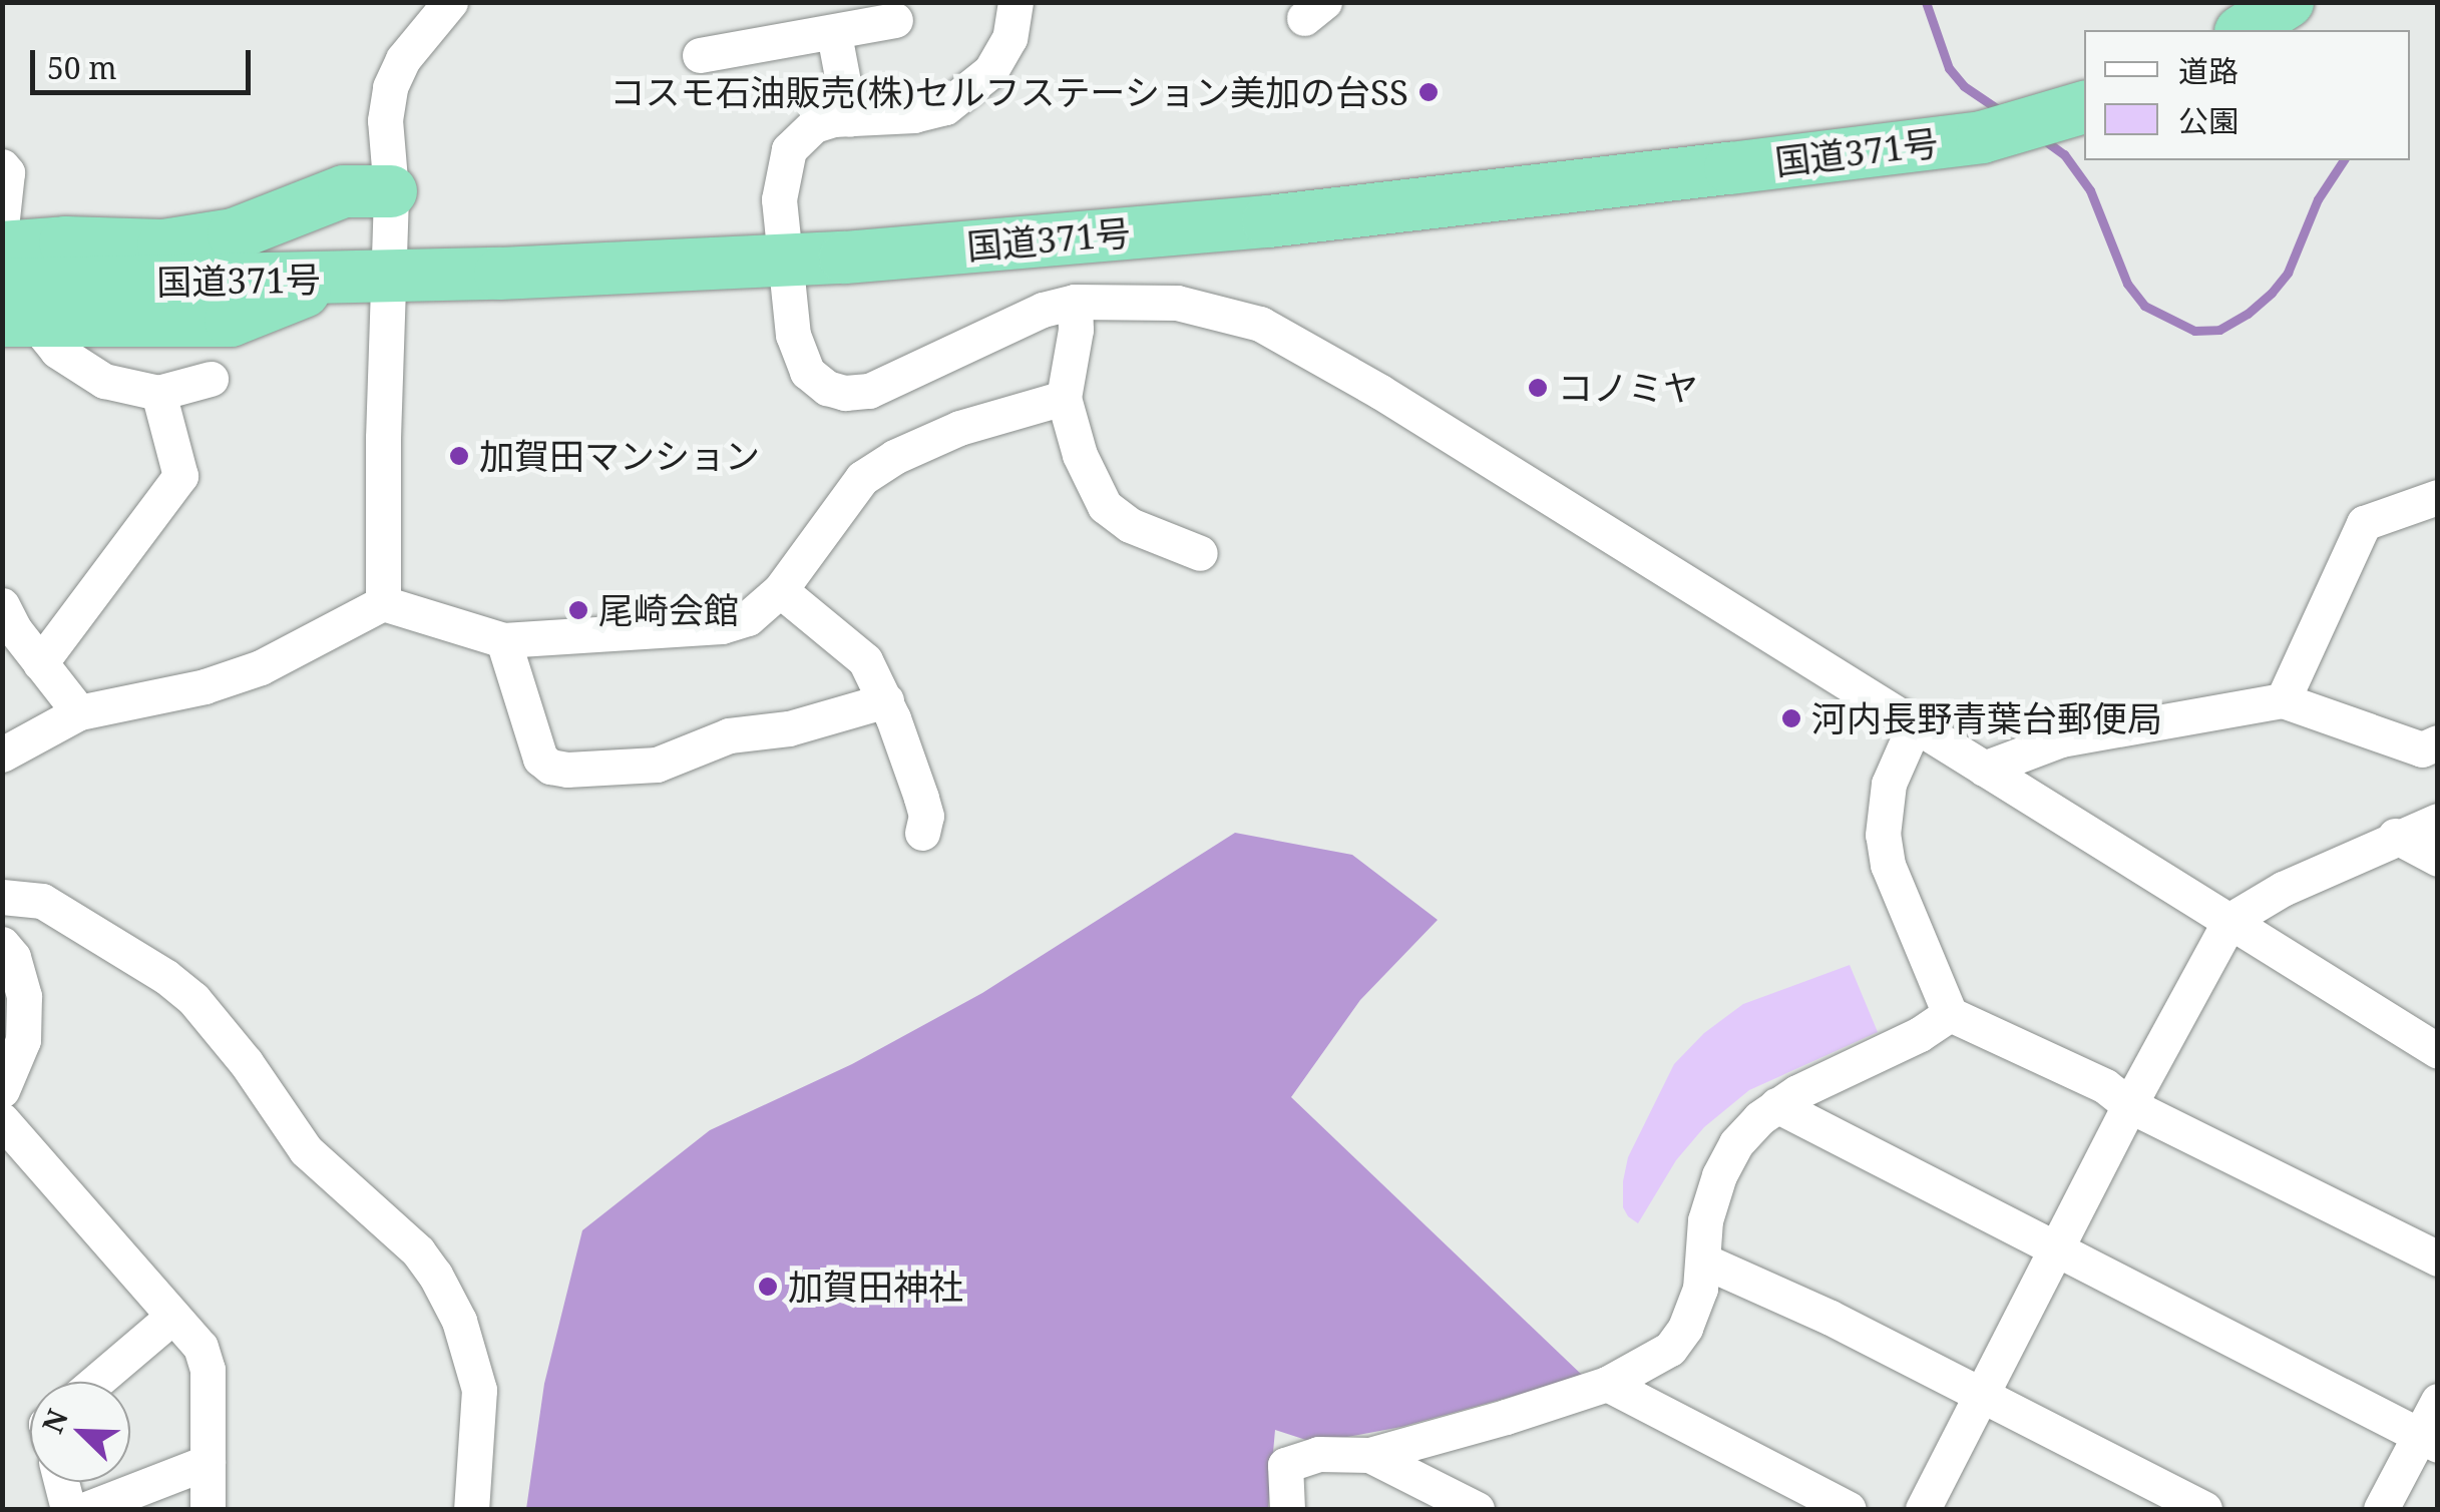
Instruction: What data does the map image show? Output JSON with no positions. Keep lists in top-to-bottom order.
{
  "streets": {
    "highway": ["国道371号"]
  },
  "places": [
    "コスモ石油販売(株)セルフステーション美加の台SS",
    "コノミヤ",
    "加賀田マンション",
    "尾崎会館",
    "河内長野青葉台郵便局",
    "加賀田神社"
  ],
  "legend": ["道路", "公園"],
  "scale_bar": "50 m",
  "north": "top left"
}
